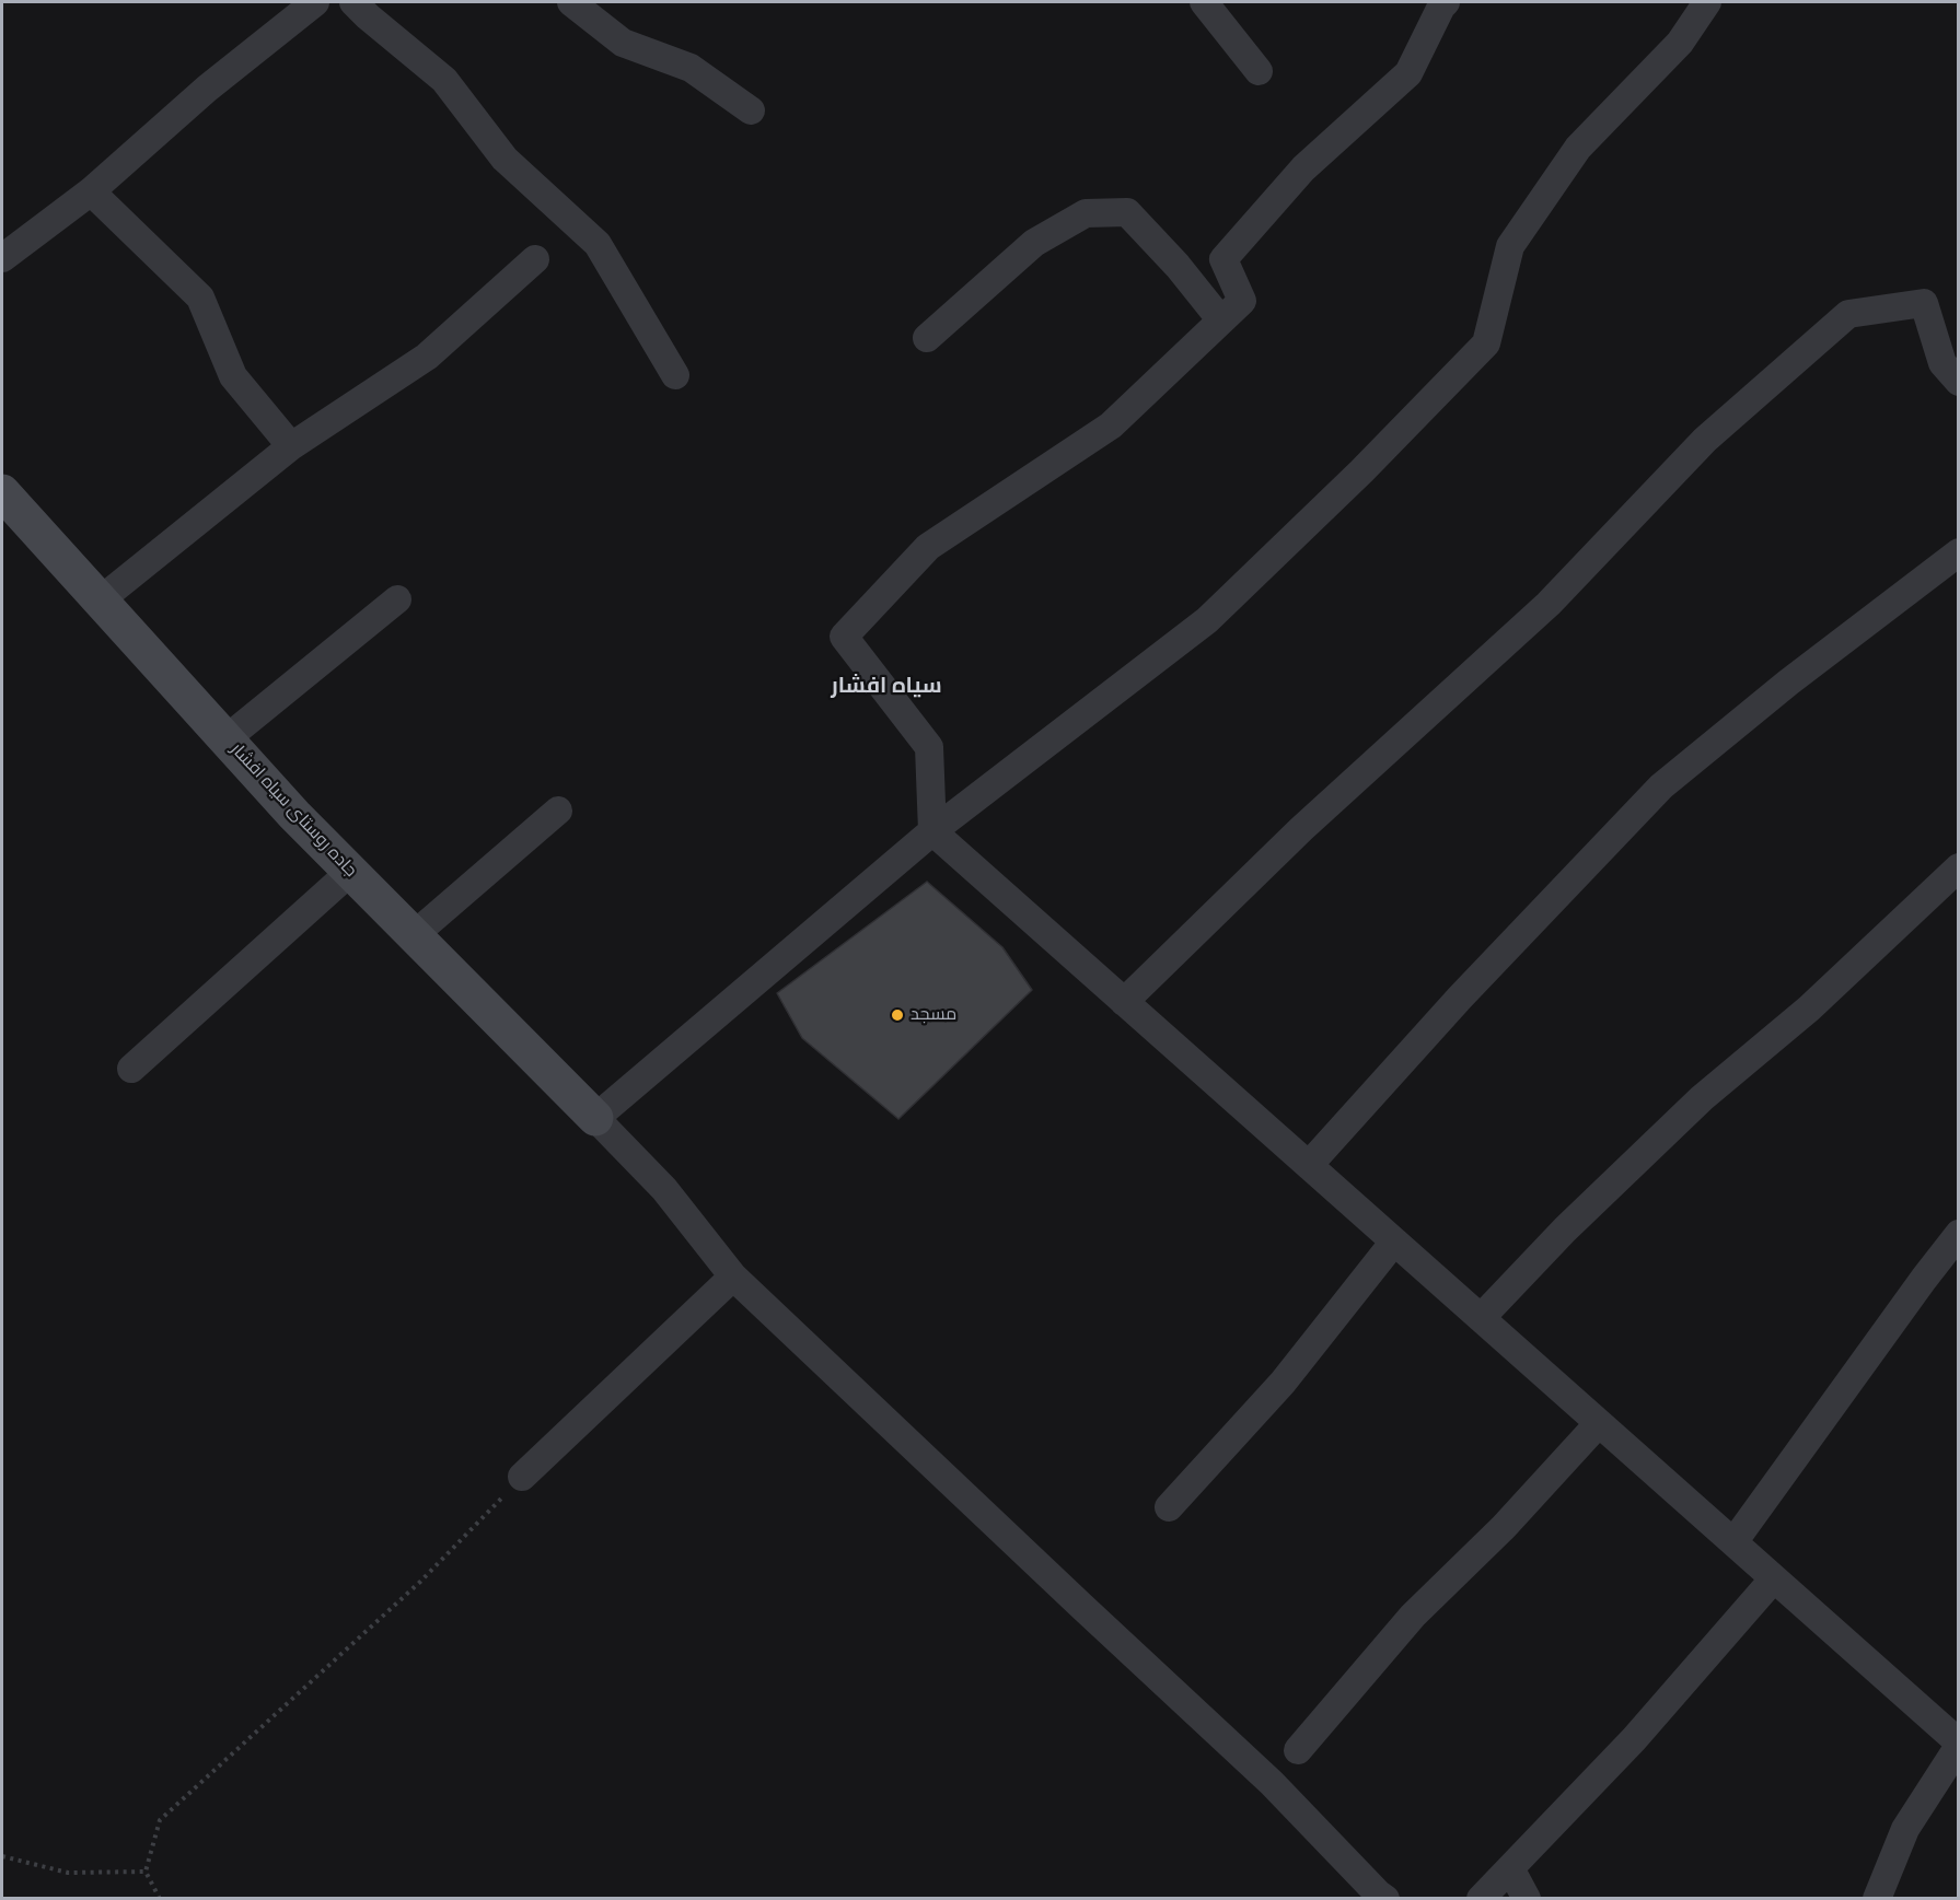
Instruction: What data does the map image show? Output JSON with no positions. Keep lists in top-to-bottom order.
{
  "streets": {
    "street": ["جاده روستای سیاه افشار"]
  },
  "districts": ["سیاه افشار"],
  "places": ["مسجد"]
}
